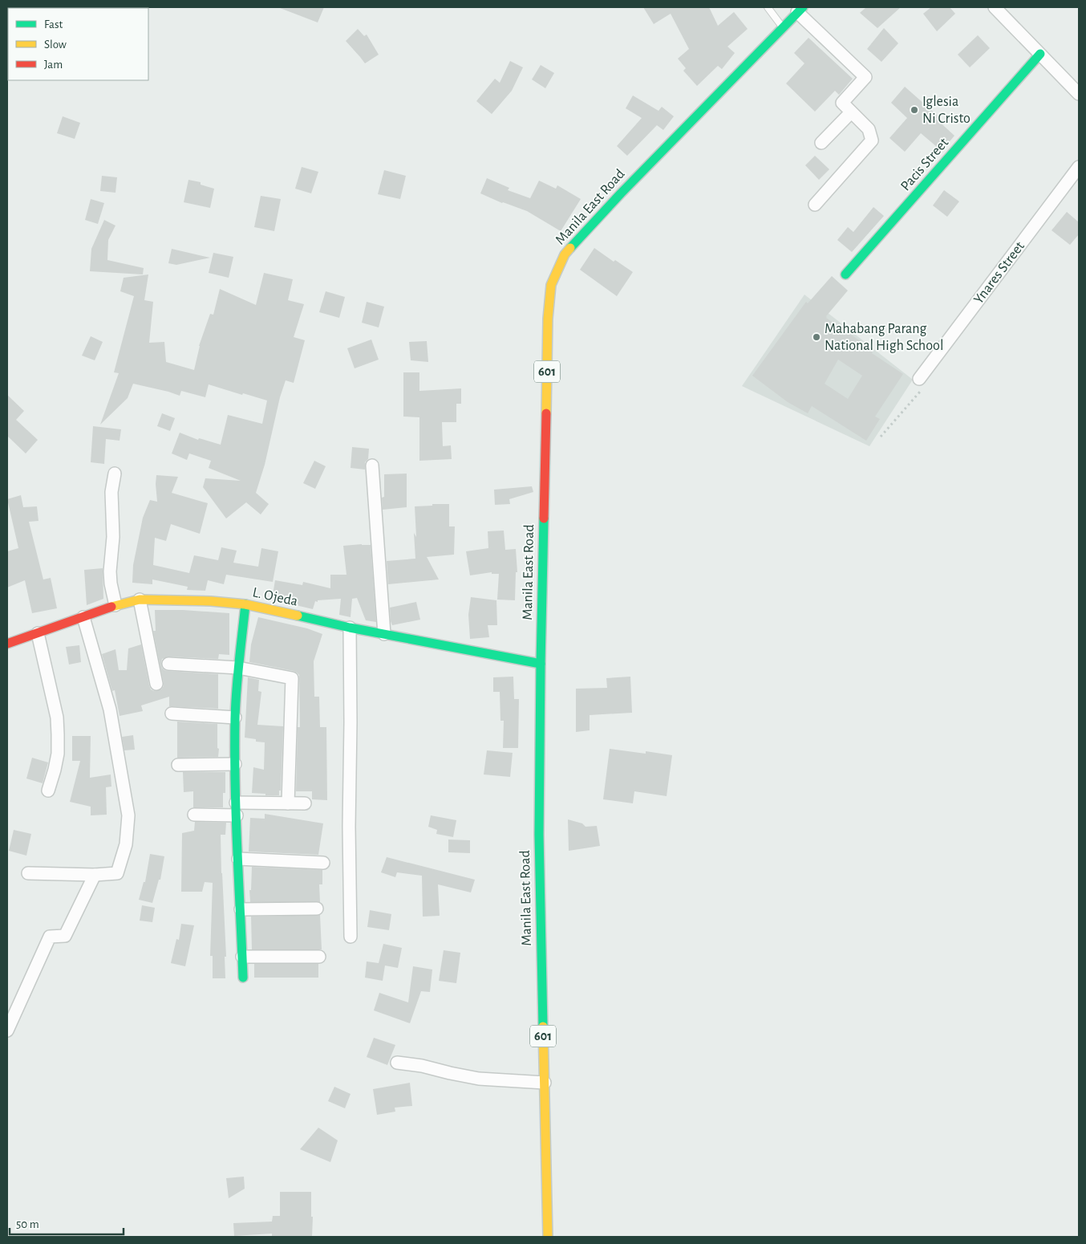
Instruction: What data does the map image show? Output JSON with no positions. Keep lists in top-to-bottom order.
{
  "streets": {
    "main road": [
      "Pacis Street",
      "Manila East Road",
      "601",
      "L. Ojeda"
    ],
    "street": ["Ynares Street"]
  },
  "crossings": [
    ["Manila East Road", "L. Ojeda"]
  ],
  "places": ["Iglesia Ni Cristo", "Mahabang Parang National High School"],
  "legend": ["Fast", "Slow", "Jam"],
  "scale_bar": "50 m"
}
